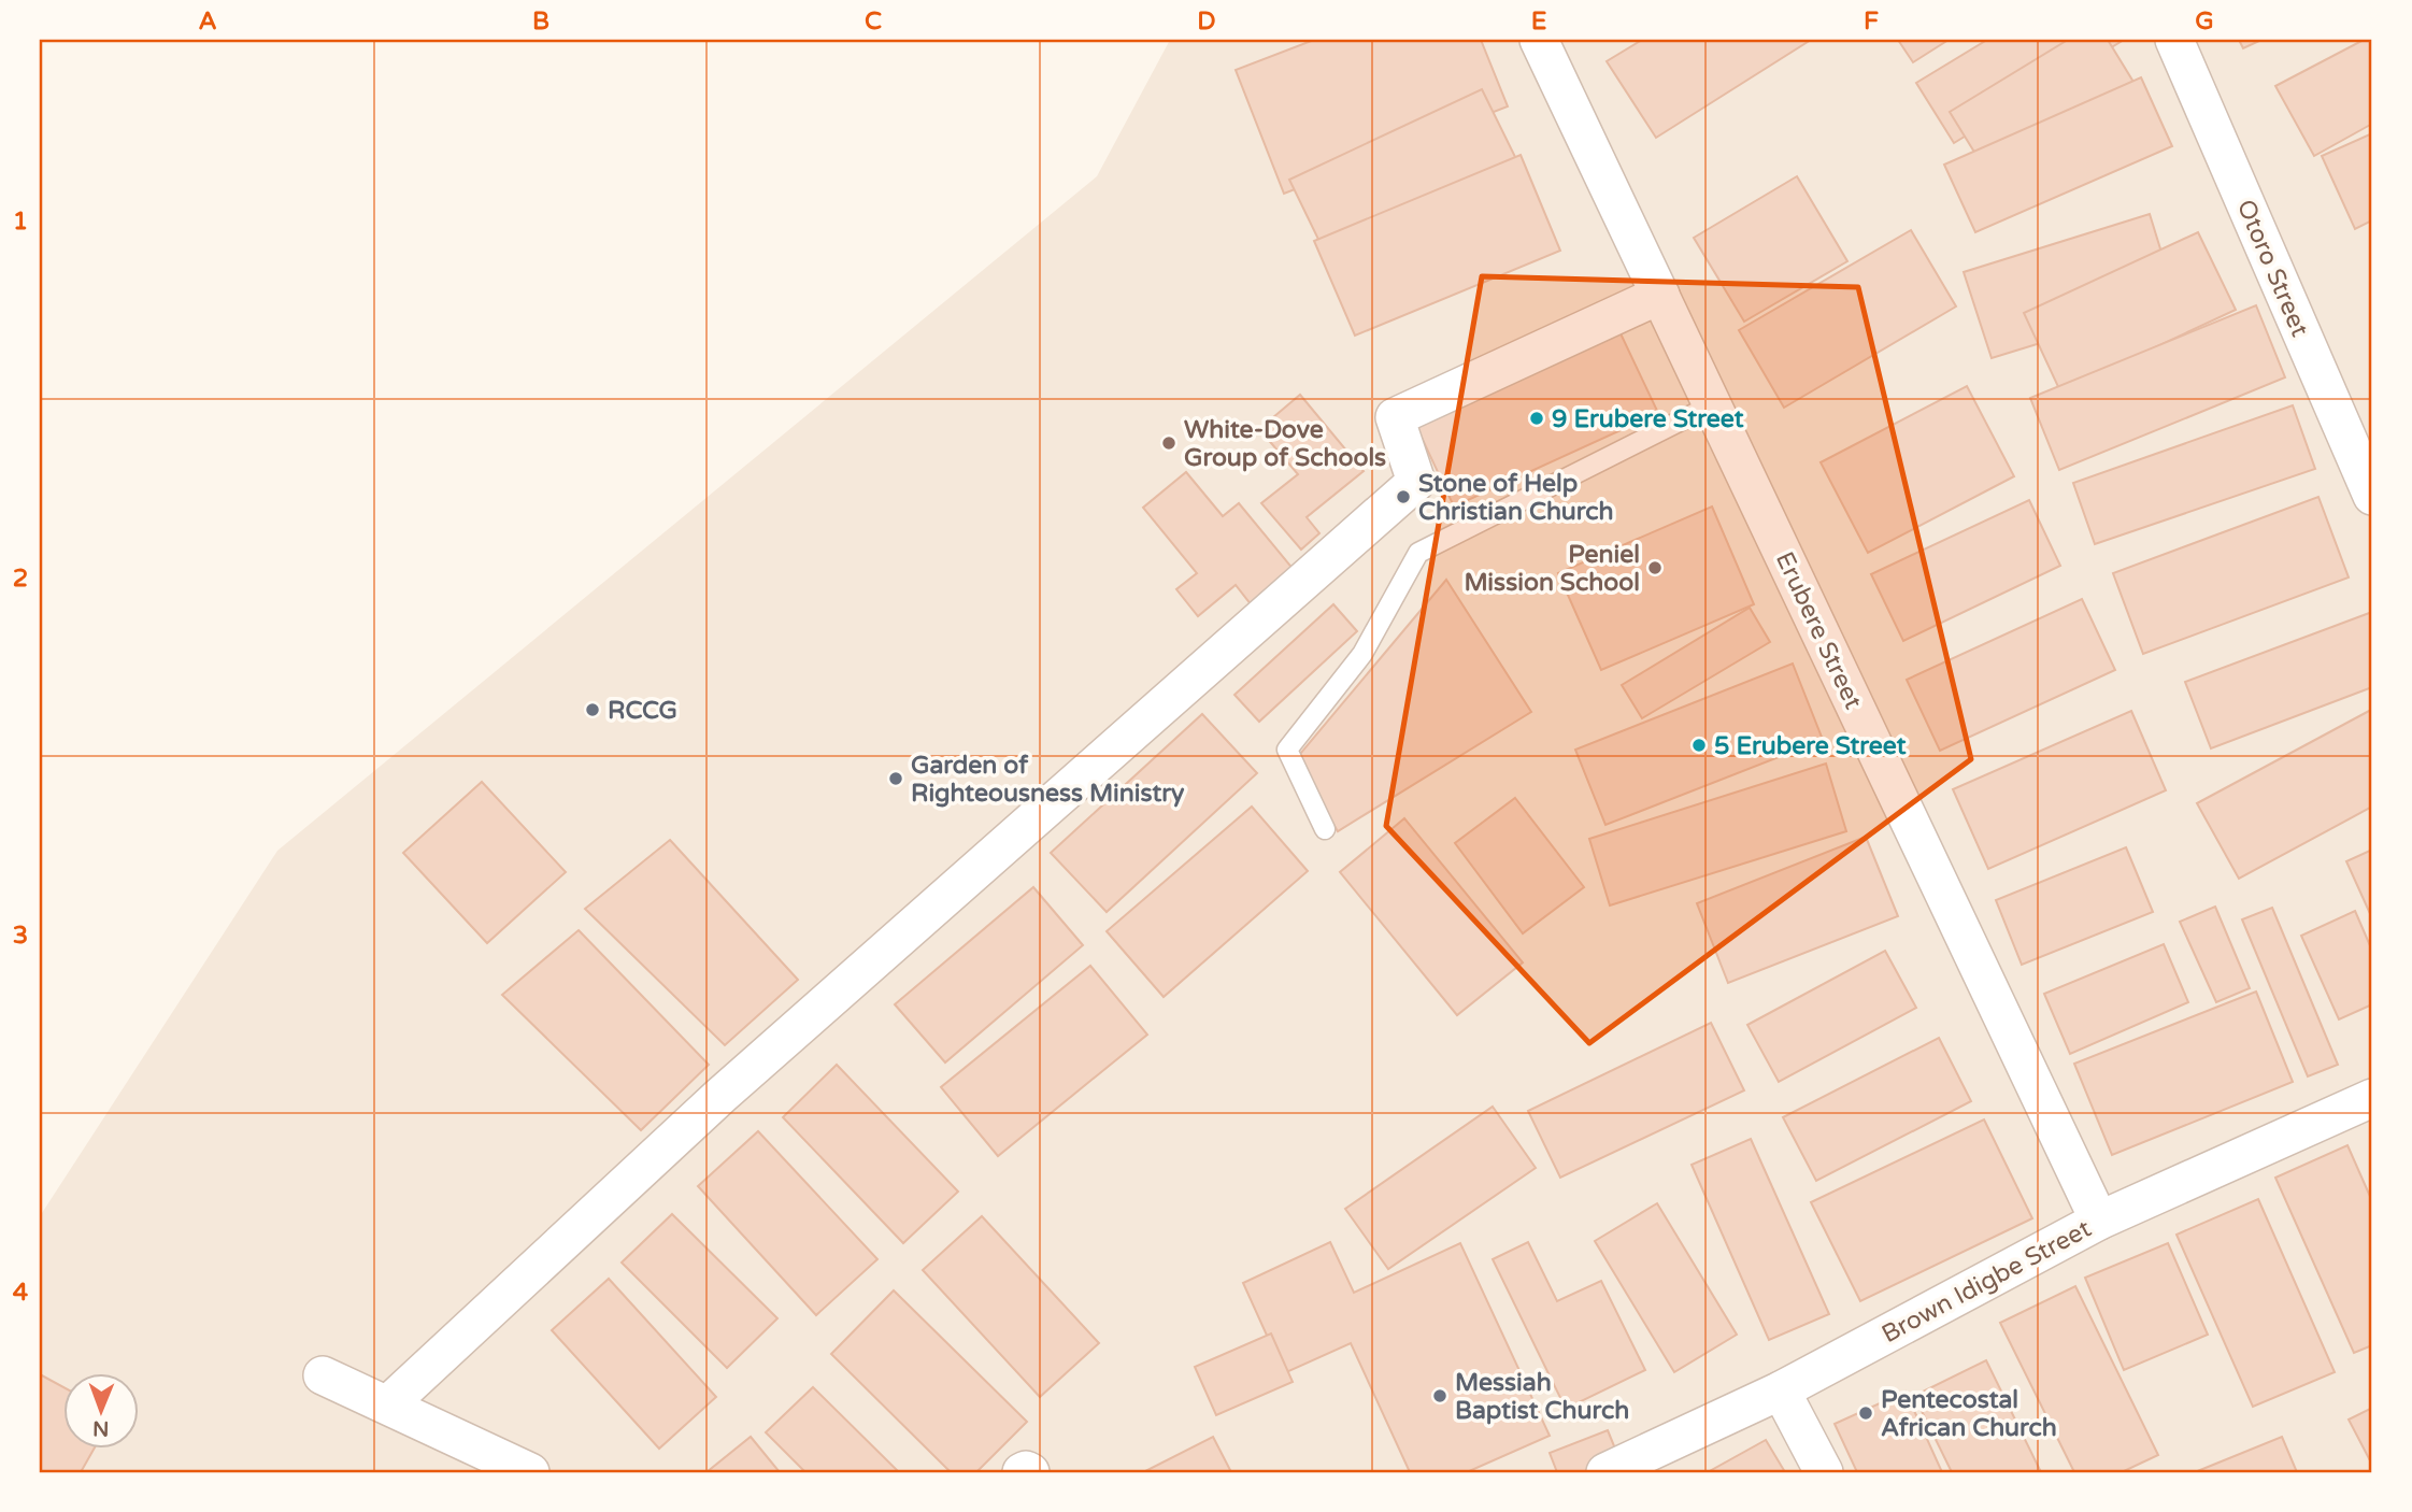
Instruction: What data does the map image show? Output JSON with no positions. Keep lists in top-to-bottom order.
{
  "streets": {
    "street": ["Otoro Street", "Erubere Street", "Brown Idigbe Street"]
  },
  "crossings": [
    ["Erubere Street", "Brown Idigbe Street"]
  ],
  "places": [
    "9 Erubere Street",
    "White-Dove Group of Schools",
    "Stone of Help Christian Church",
    "Peniel Mission School",
    "RCCG",
    "5 Erubere Street",
    "Garden of Righteousness Ministry",
    "Messiah Baptist Church",
    "Pentecostal African Church"
  ],
  "north": "bottom",
  "grid": {
    "columns": [
      "A",
      "B",
      "C",
      "D",
      "E",
      "F",
      "G"
    ],
    "rows": [
      "1",
      "2",
      "3",
      "4"
    ]
  }
}
